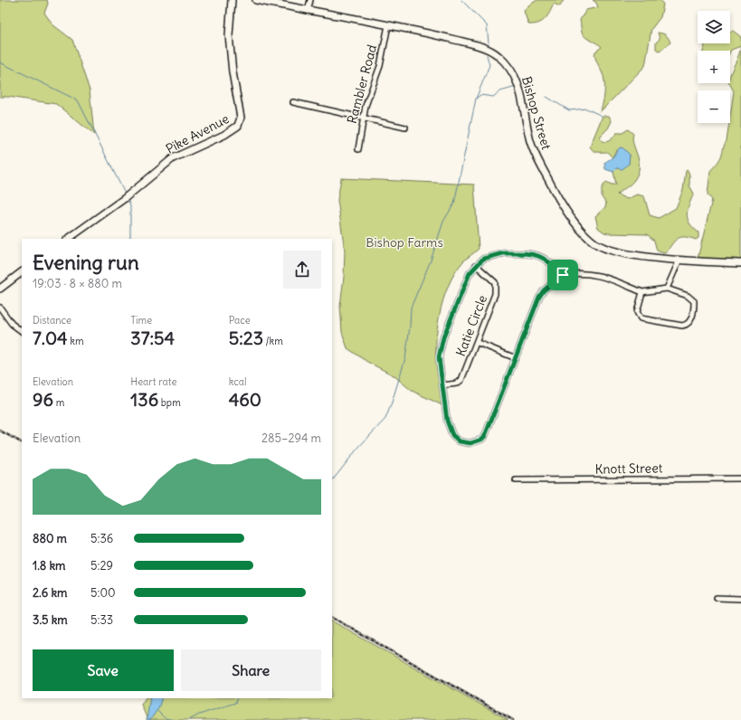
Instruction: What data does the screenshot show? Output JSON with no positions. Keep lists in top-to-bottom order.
{
  "streets": {
    "street": [
      "Rambler Road",
      "Bishop Street",
      "Pike Avenue",
      "Katie Circle",
      "Knott Street"
    ]
  },
  "crossings": [
    ["Rambler Road", "Bishop Street"]
  ],
  "parks": ["Bishop Farms"],
  "page": {
    "map_buttons": ["+", "−"],
    "heading": ["Evening run", "19:03 · 8 × 880 m"],
    "stats": [
      ["Distance", "7.04 km"],
      ["Time", "37:54"],
      ["Pace", "5:23 /km"],
      ["Elevation", "96 m"],
      ["Heart rate", "136 bpm"],
      ["kcal", "460"]
    ],
    "chart": ["Elevation", "285–294 m"],
    "list": [
      {
        "name": "880 m",
        "note": "5:36"
      },
      {
        "name": "1.8 km",
        "note": "5:29"
      },
      {
        "name": "2.6 km",
        "note": "5:00"
      },
      {
        "name": "3.5 km",
        "note": "5:33"
      }
    ],
    "buttons": ["Save", "Share"]
  }
}
